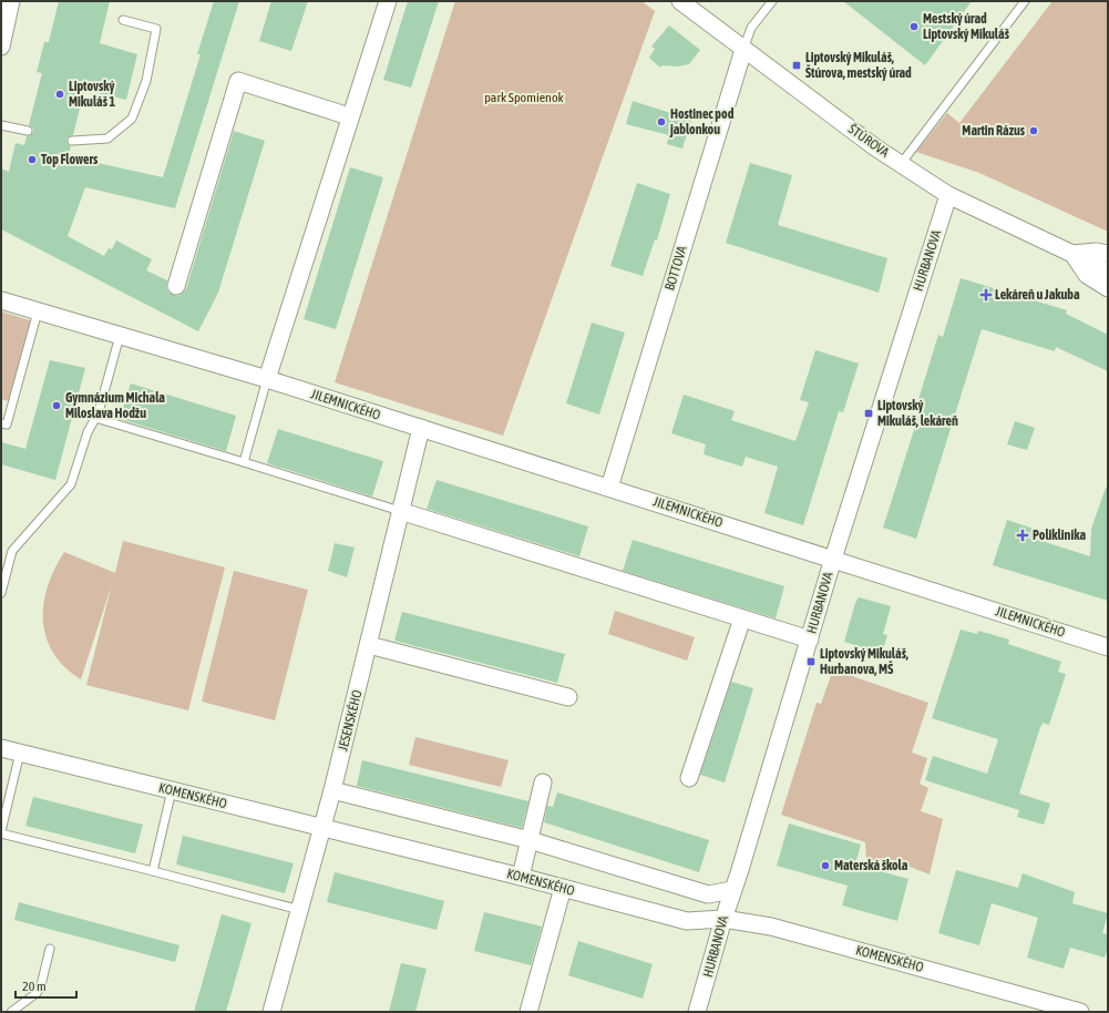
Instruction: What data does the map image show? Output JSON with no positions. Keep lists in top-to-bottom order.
{
  "streets": {
    "street": [
      "ŠTÚROVA",
      "HURBANOVA",
      "BOTTOVA",
      "JILEMNICKÉHO",
      "JESENSKÉHO",
      "KOMENSKÉHO"
    ]
  },
  "crossings": [
    ["ŠTÚROVA", "HURBANOVA"],
    ["ŠTÚROVA", "BOTTOVA"],
    ["HURBANOVA", "JILEMNICKÉHO"],
    ["HURBANOVA", "KOMENSKÉHO"],
    ["BOTTOVA", "JILEMNICKÉHO"],
    ["JILEMNICKÉHO", "JESENSKÉHO"],
    ["JESENSKÉHO", "KOMENSKÉHO"]
  ],
  "parks": ["park Spomienok"],
  "places": {
    "other": [
      "Mestský úrad Liptovský Mikuláš",
      "Liptovský Mikuláš 1",
      "Hostinec pod jablonkou",
      "Martin Rázus",
      "Top Flowers",
      "Gymnázium Michala Miloslava Hodžu",
      "Materská škola"
    ],
    "transit": ["Liptovský Mikuláš, Štúrova, mestský úrad", "Liptovský Mikuláš, lekáreň", "Liptovský Mikuláš, Hurbanova, MŠ"],
    "health": ["Lekáreň u Jakuba", "Poliklinika"]
  },
  "scale_bar": "20 m"
}
